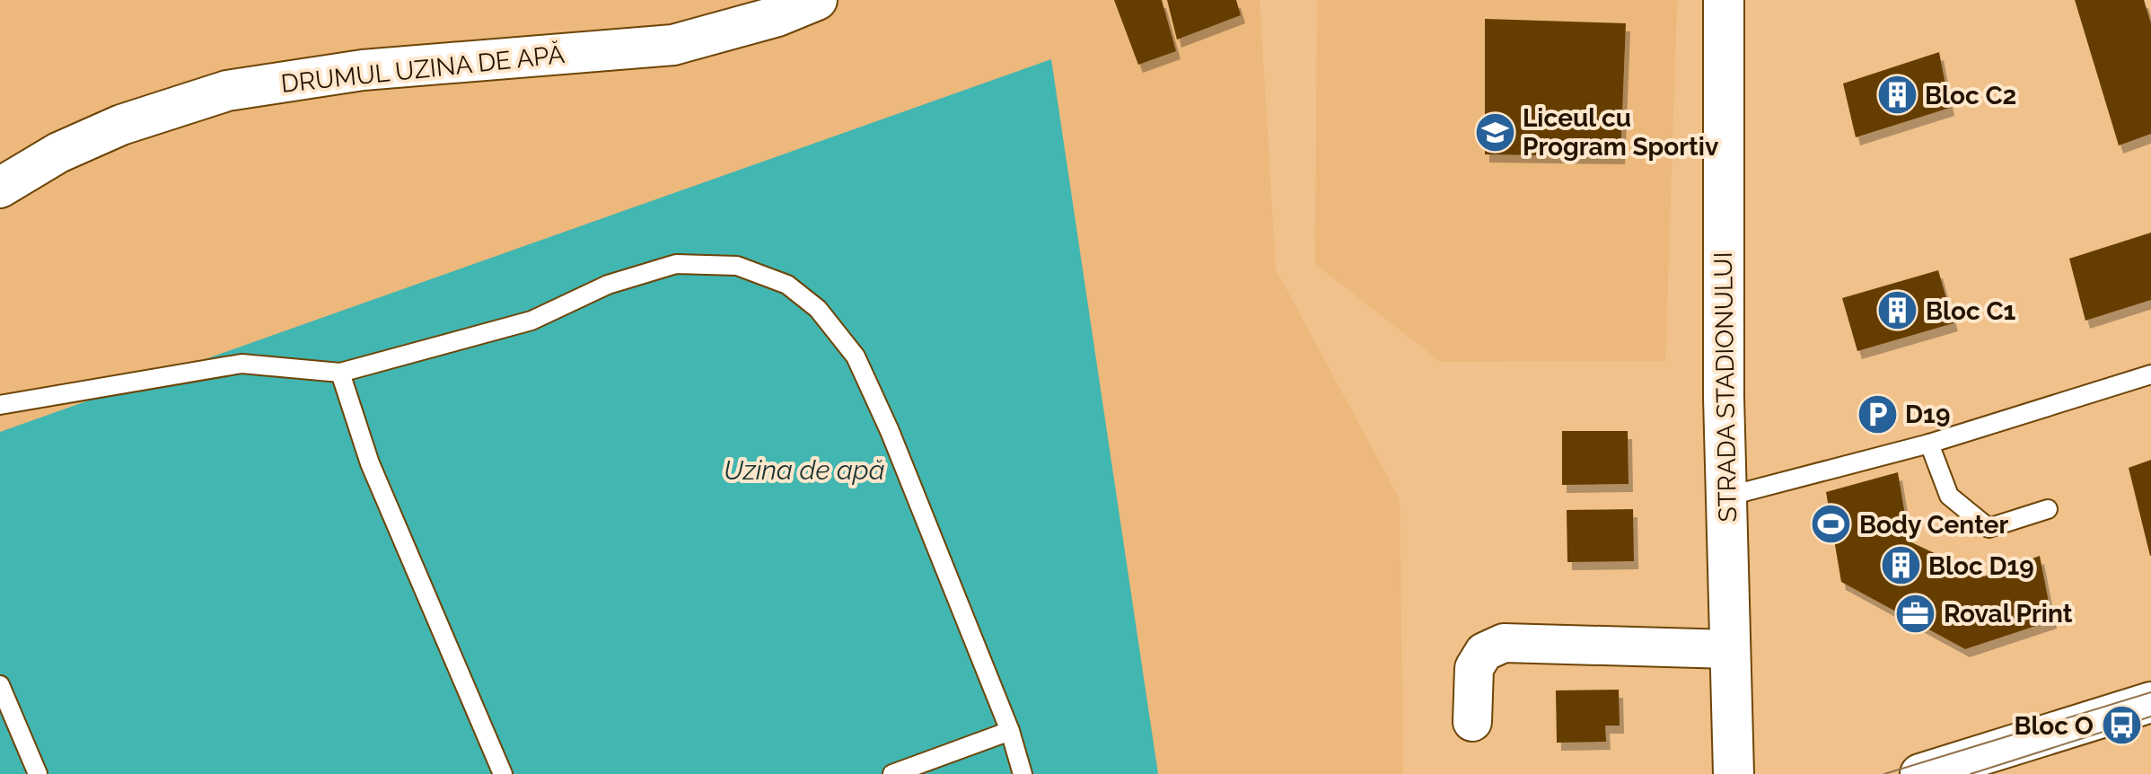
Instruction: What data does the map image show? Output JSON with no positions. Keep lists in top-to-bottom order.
{
  "streets": {
    "street": ["DRUMUL UZINA DE APĂ", "STRADA STADIONULUI"]
  },
  "water": ["Uzina de apă"],
  "places": {
    "building": ["Bloc C2", "Bloc C1", "Bloc D19"],
    "school or university": ["Liceul cu Program Sportiv"],
    "parking": ["D19"],
    "sports": ["Body Center"],
    "office": ["Roval Print"],
    "bus stop": ["Bloc O"]
  }
}
